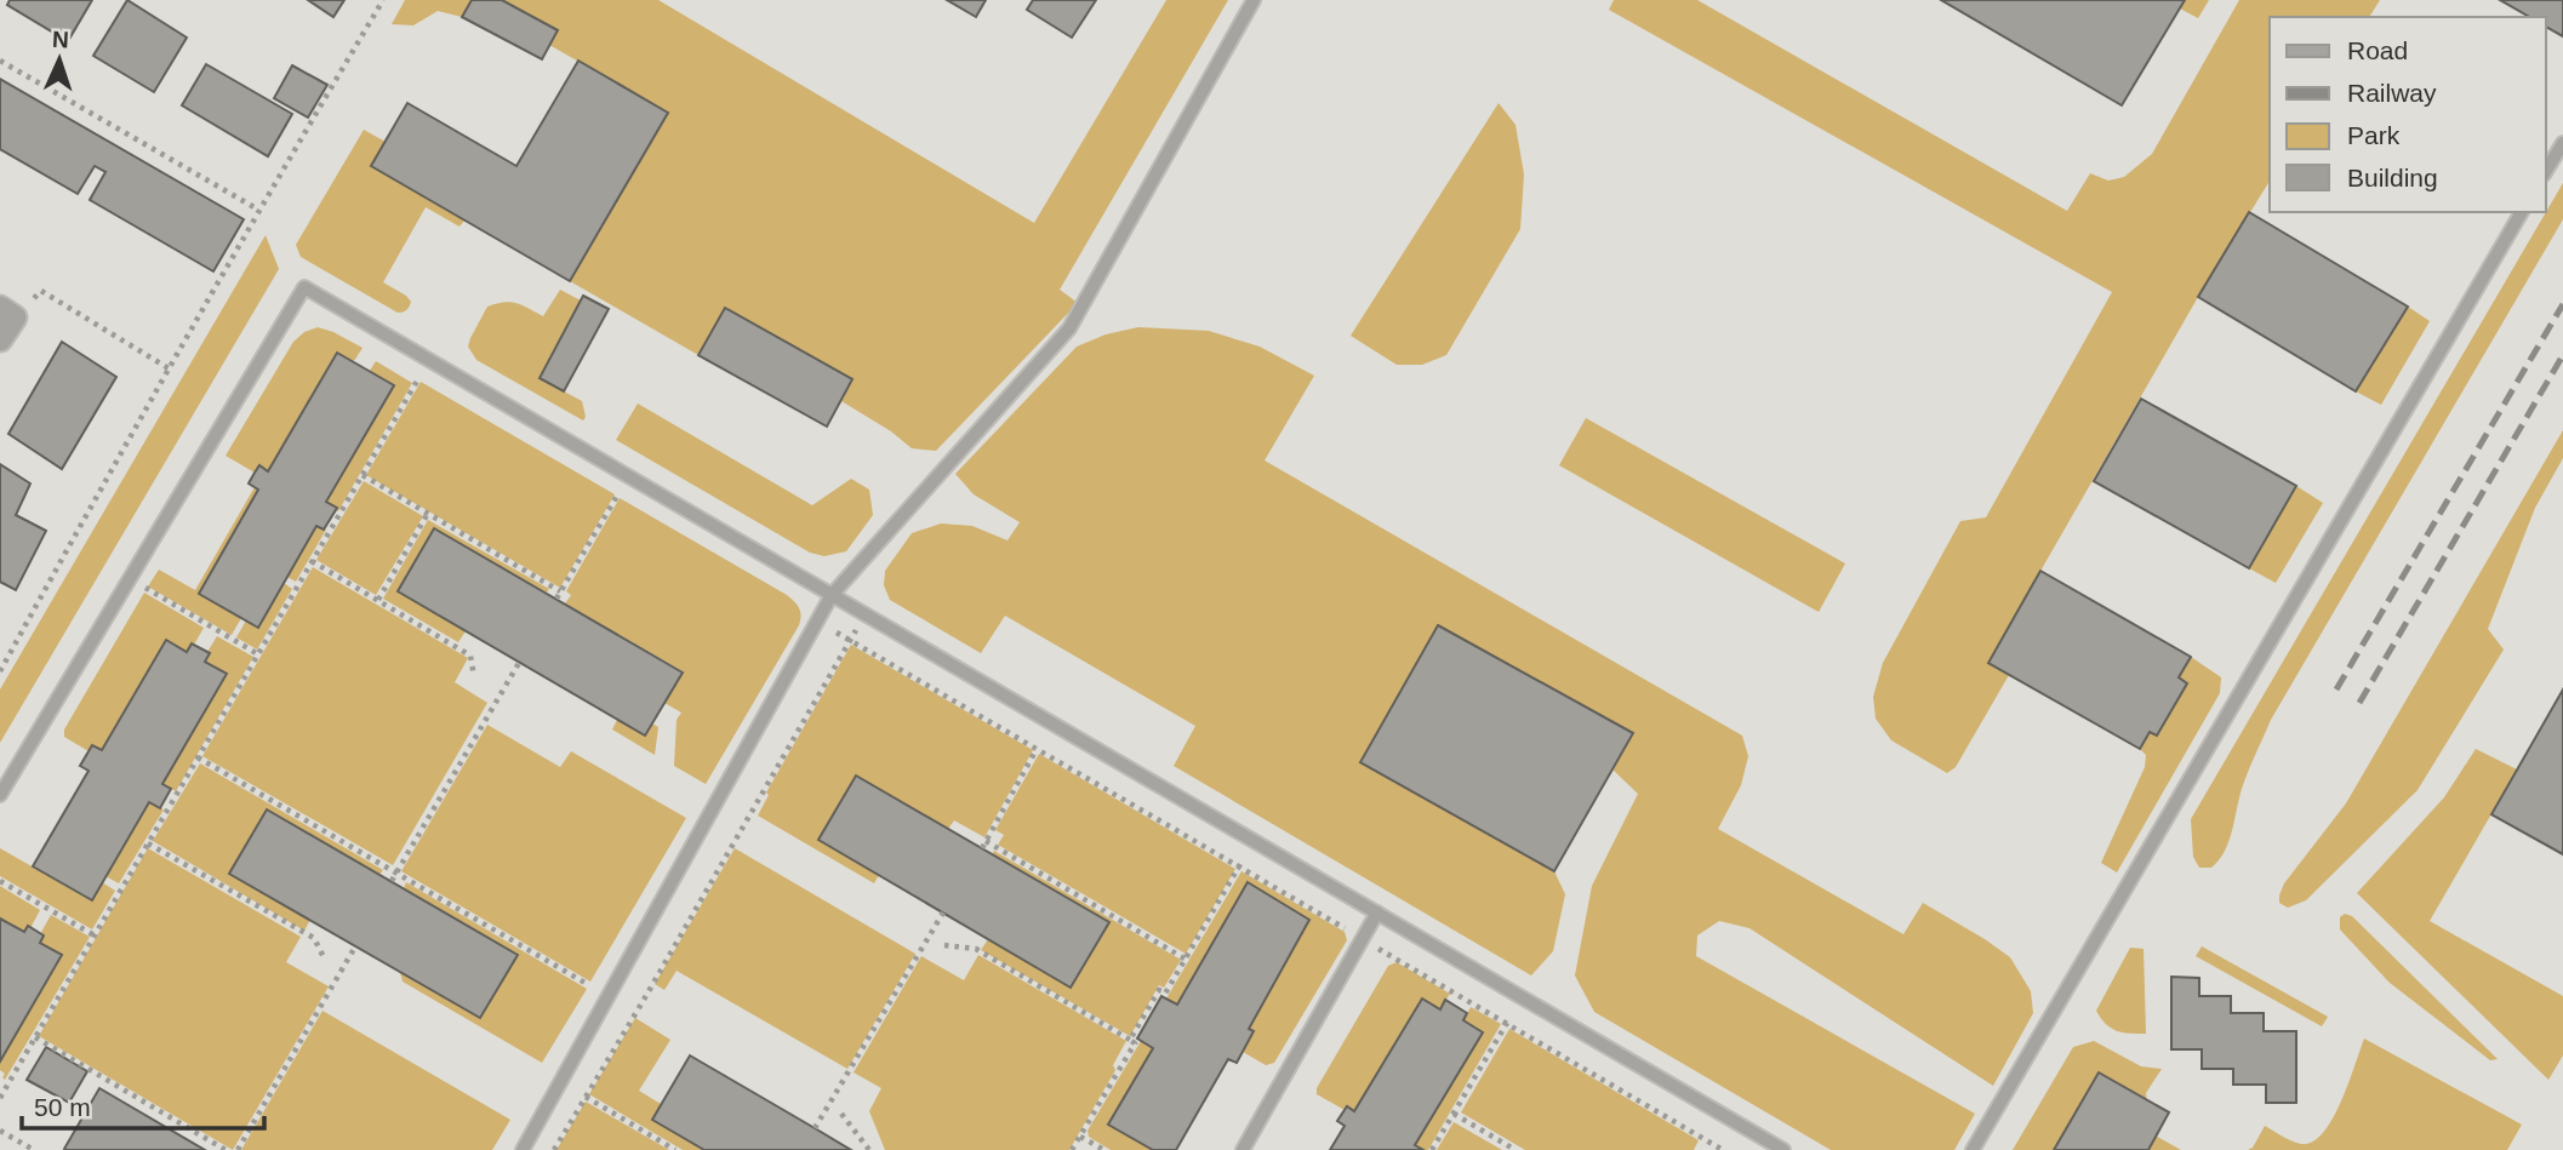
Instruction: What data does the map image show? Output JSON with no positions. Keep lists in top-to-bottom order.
{
  "legend": [
    "Road",
    "Railway",
    "Park",
    "Building"
  ],
  "scale_bar": "50 m",
  "north": "top"
}
